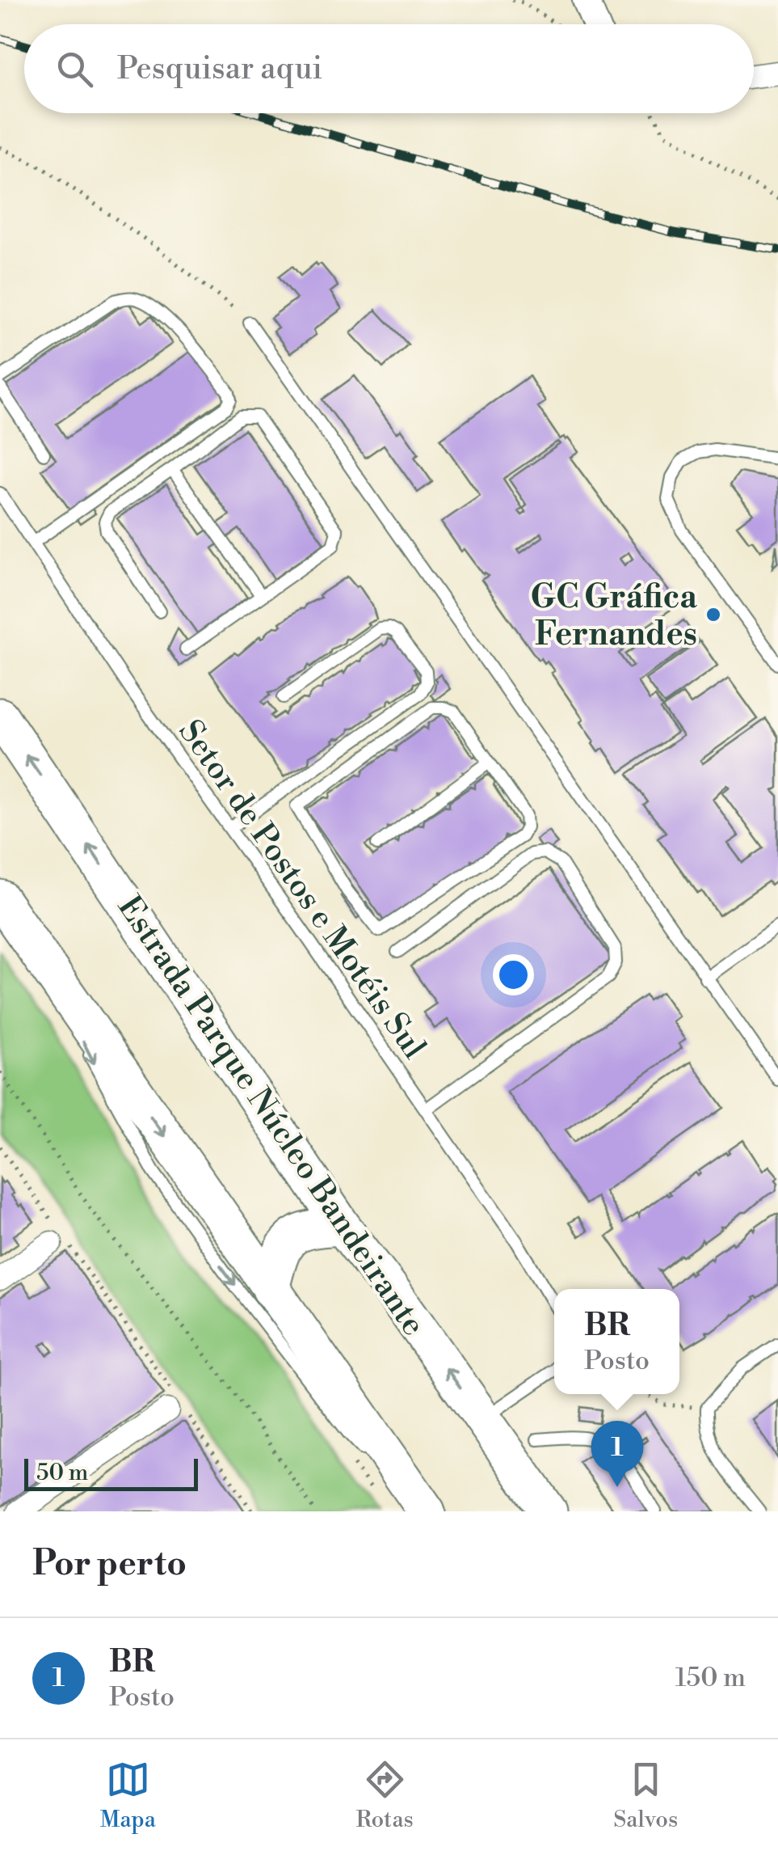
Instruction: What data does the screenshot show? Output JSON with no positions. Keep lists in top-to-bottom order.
{
  "streets": {
    "highway": ["Estrada Parque Núcleo Bandeirante"],
    "lane": ["Setor de Postos e Motéis Sul"]
  },
  "places": ["GC Gráfica Fernandes"],
  "scale_bar": "50 m",
  "page": {
    "search": "Pesquisar aqui",
    "popup": ["BR", "Posto"],
    "pins": "1",
    "scale": "50 m",
    "heading": "Por perto",
    "list": [
      {
        "mark": "1",
        "name": "BR",
        "note": "Posto",
        "value": "150 m"
      }
    ],
    "nav": ["Mapa", "Rotas", "Salvos"]
  }
}
